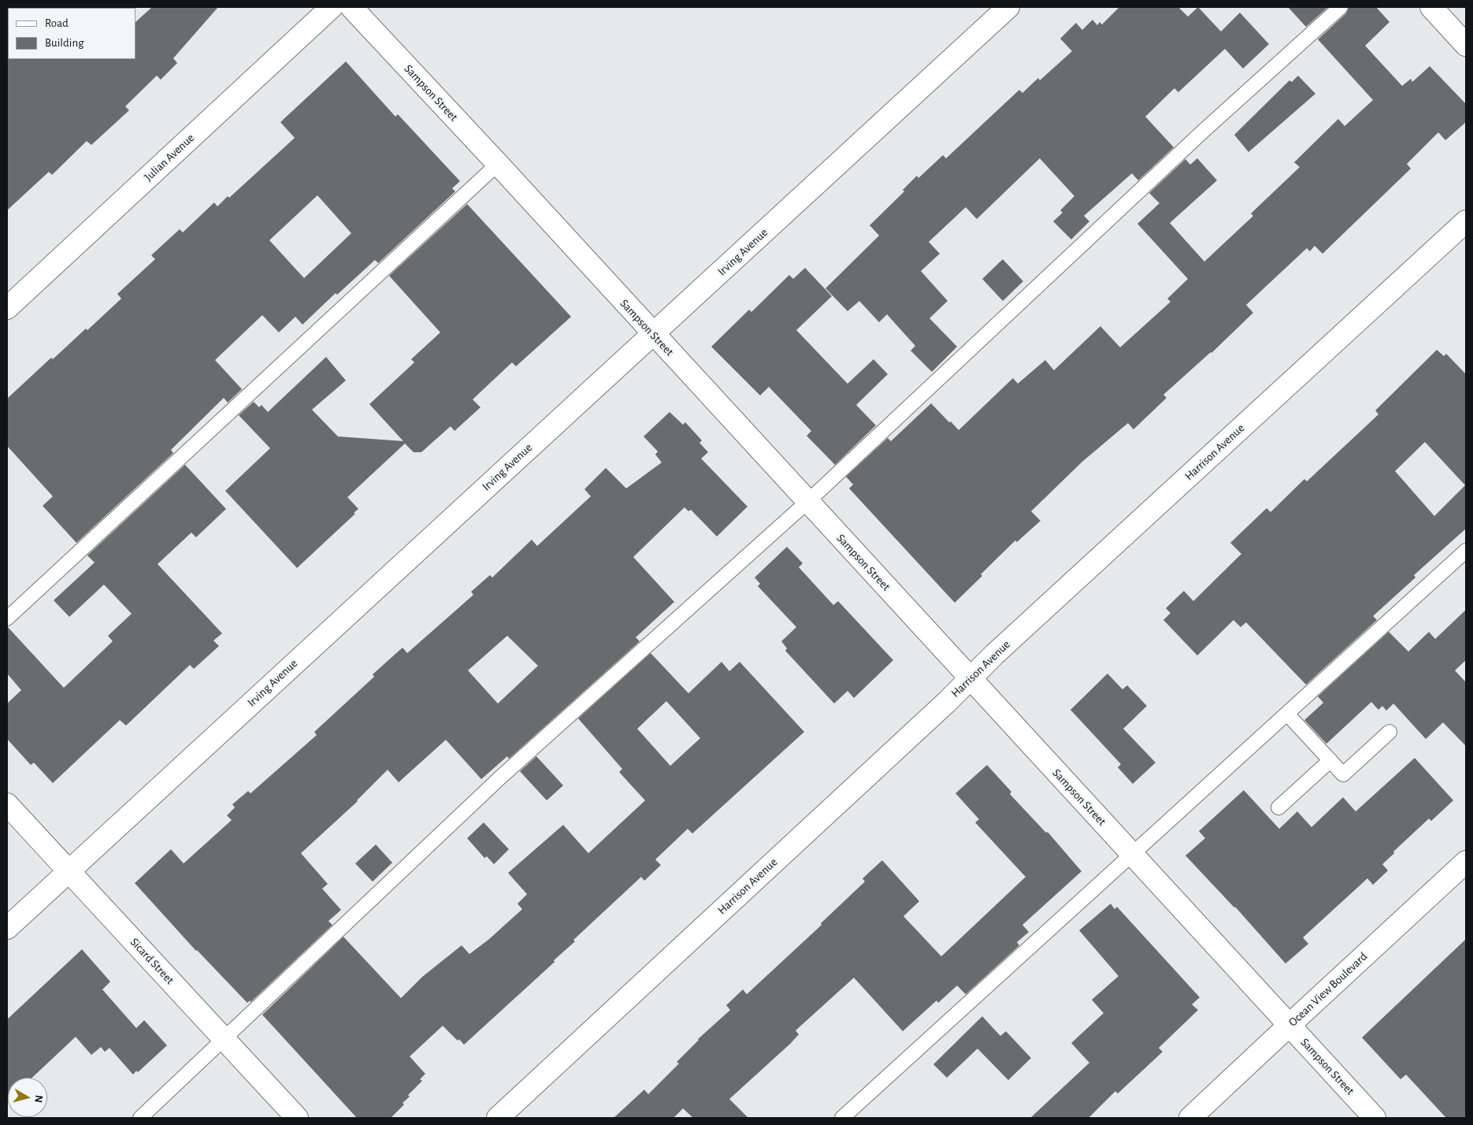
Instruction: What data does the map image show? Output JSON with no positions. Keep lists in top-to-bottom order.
{
  "streets": {
    "street": [
      "Sampson Street",
      "Julian Avenue",
      "Irving Avenue",
      "Harrison Avenue",
      "Sicard Street",
      "Ocean View Boulevard"
    ]
  },
  "crossings": [
    ["Sampson Street", "Irving Avenue"],
    ["Sampson Street", "Harrison Avenue"],
    ["Sampson Street", "Ocean View Boulevard"],
    ["Irving Avenue", "Sicard Street"]
  ],
  "legend": ["Road", "Building"],
  "north": "right"
}
